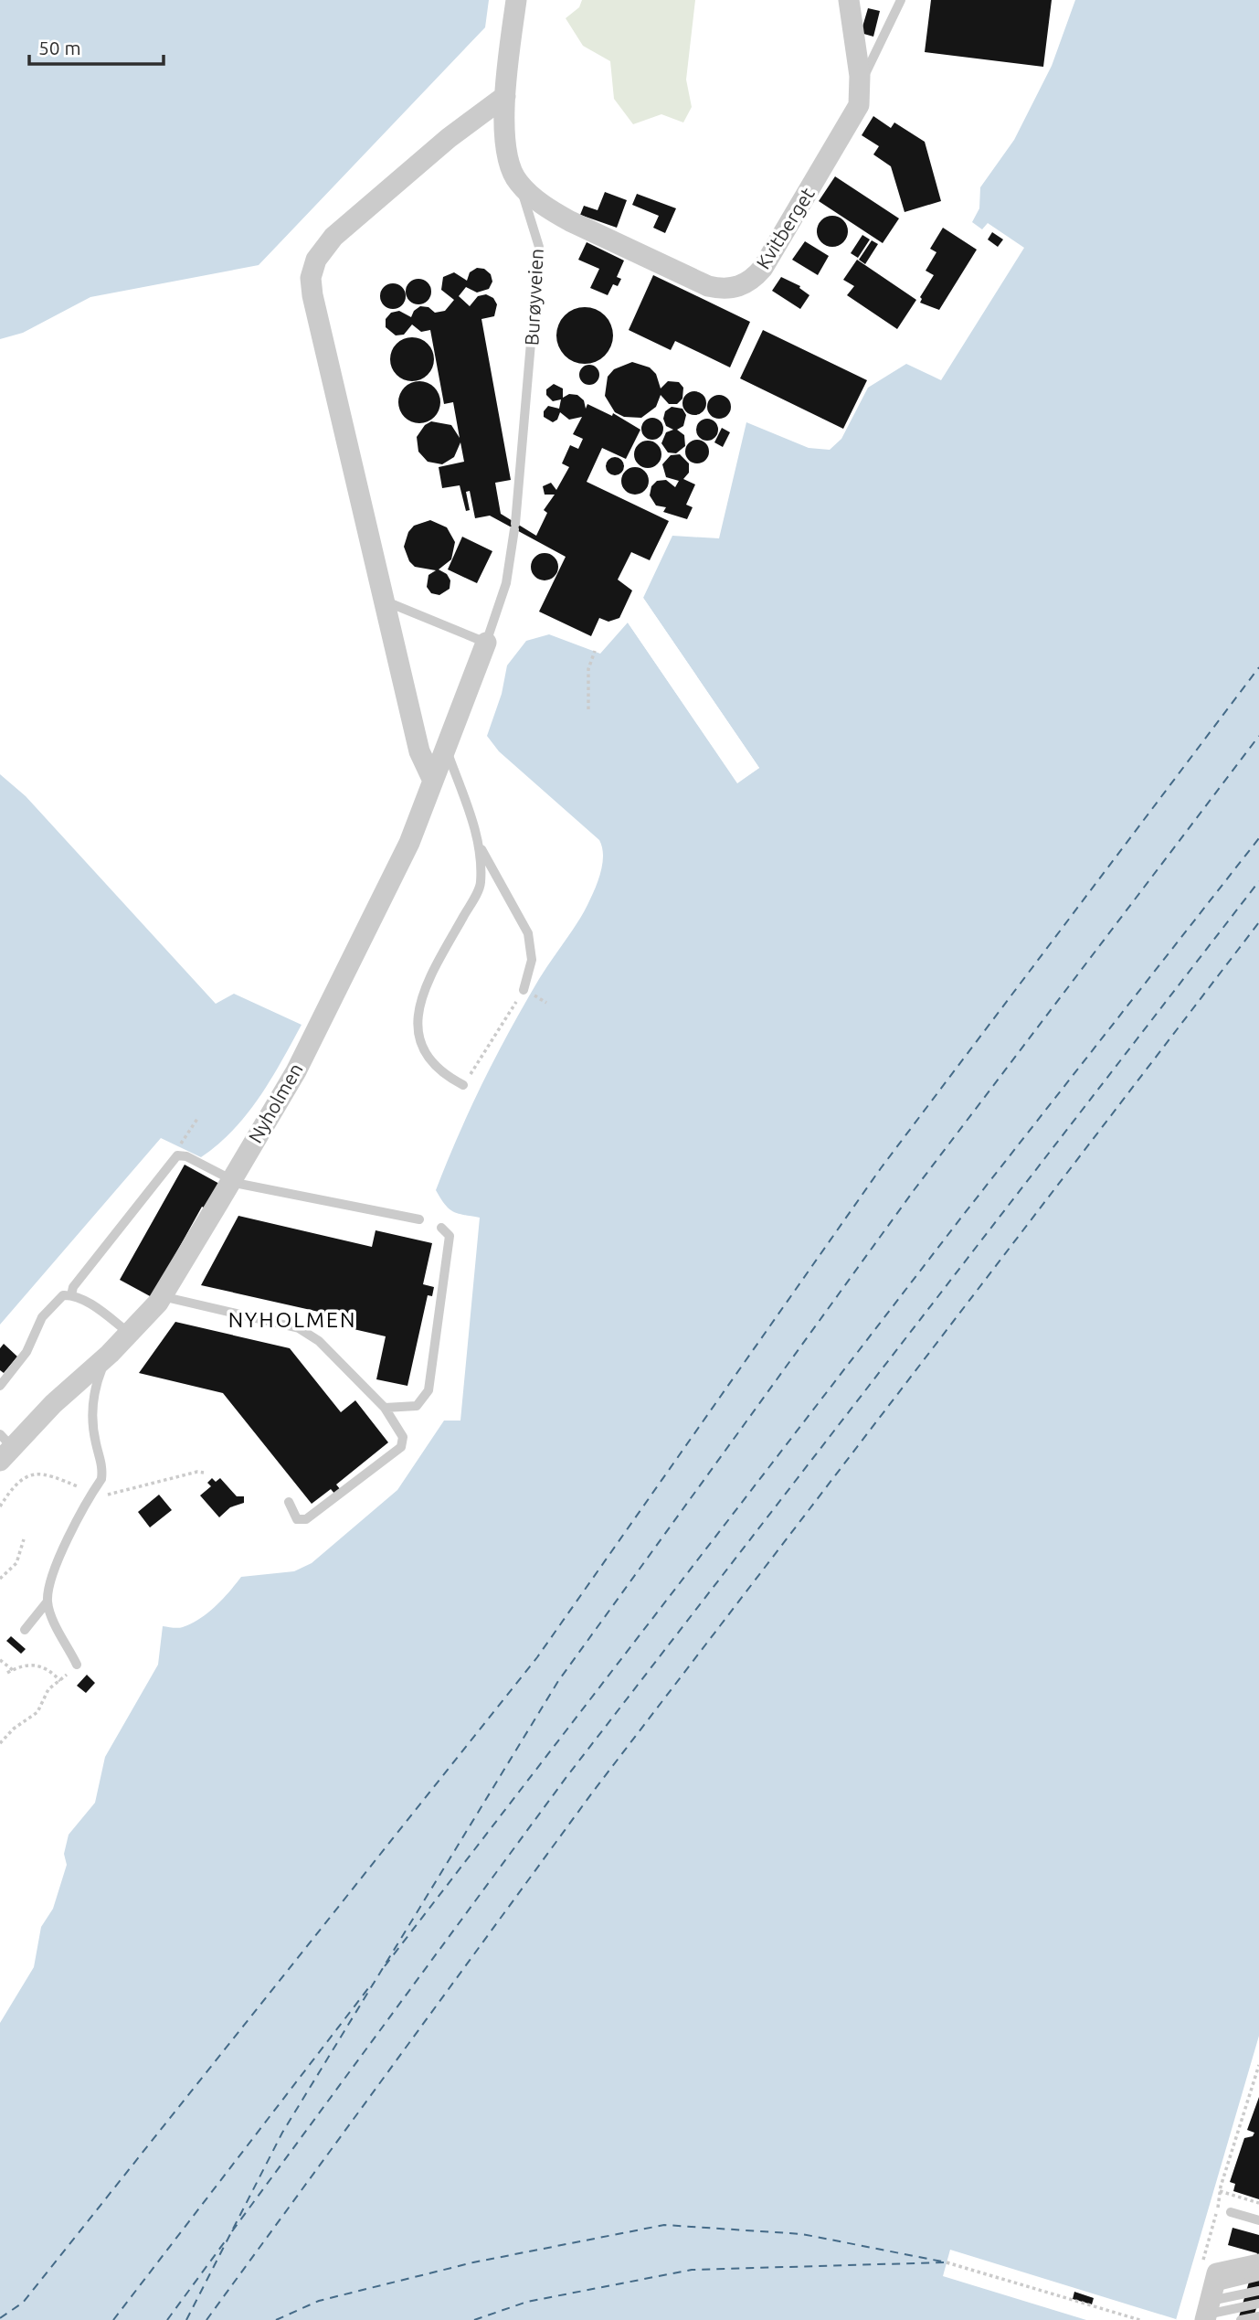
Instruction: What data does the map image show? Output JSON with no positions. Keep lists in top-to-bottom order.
{
  "streets": {
    "street": ["Kvitberget", "Burøyveien", "Nyholmen"]
  },
  "crossings": [
    ["Kvitberget", "Burøyveien"],
    ["Burøyveien", "Nyholmen"]
  ],
  "districts": ["NYHOLMEN"],
  "scale_bar": "50 m"
}
